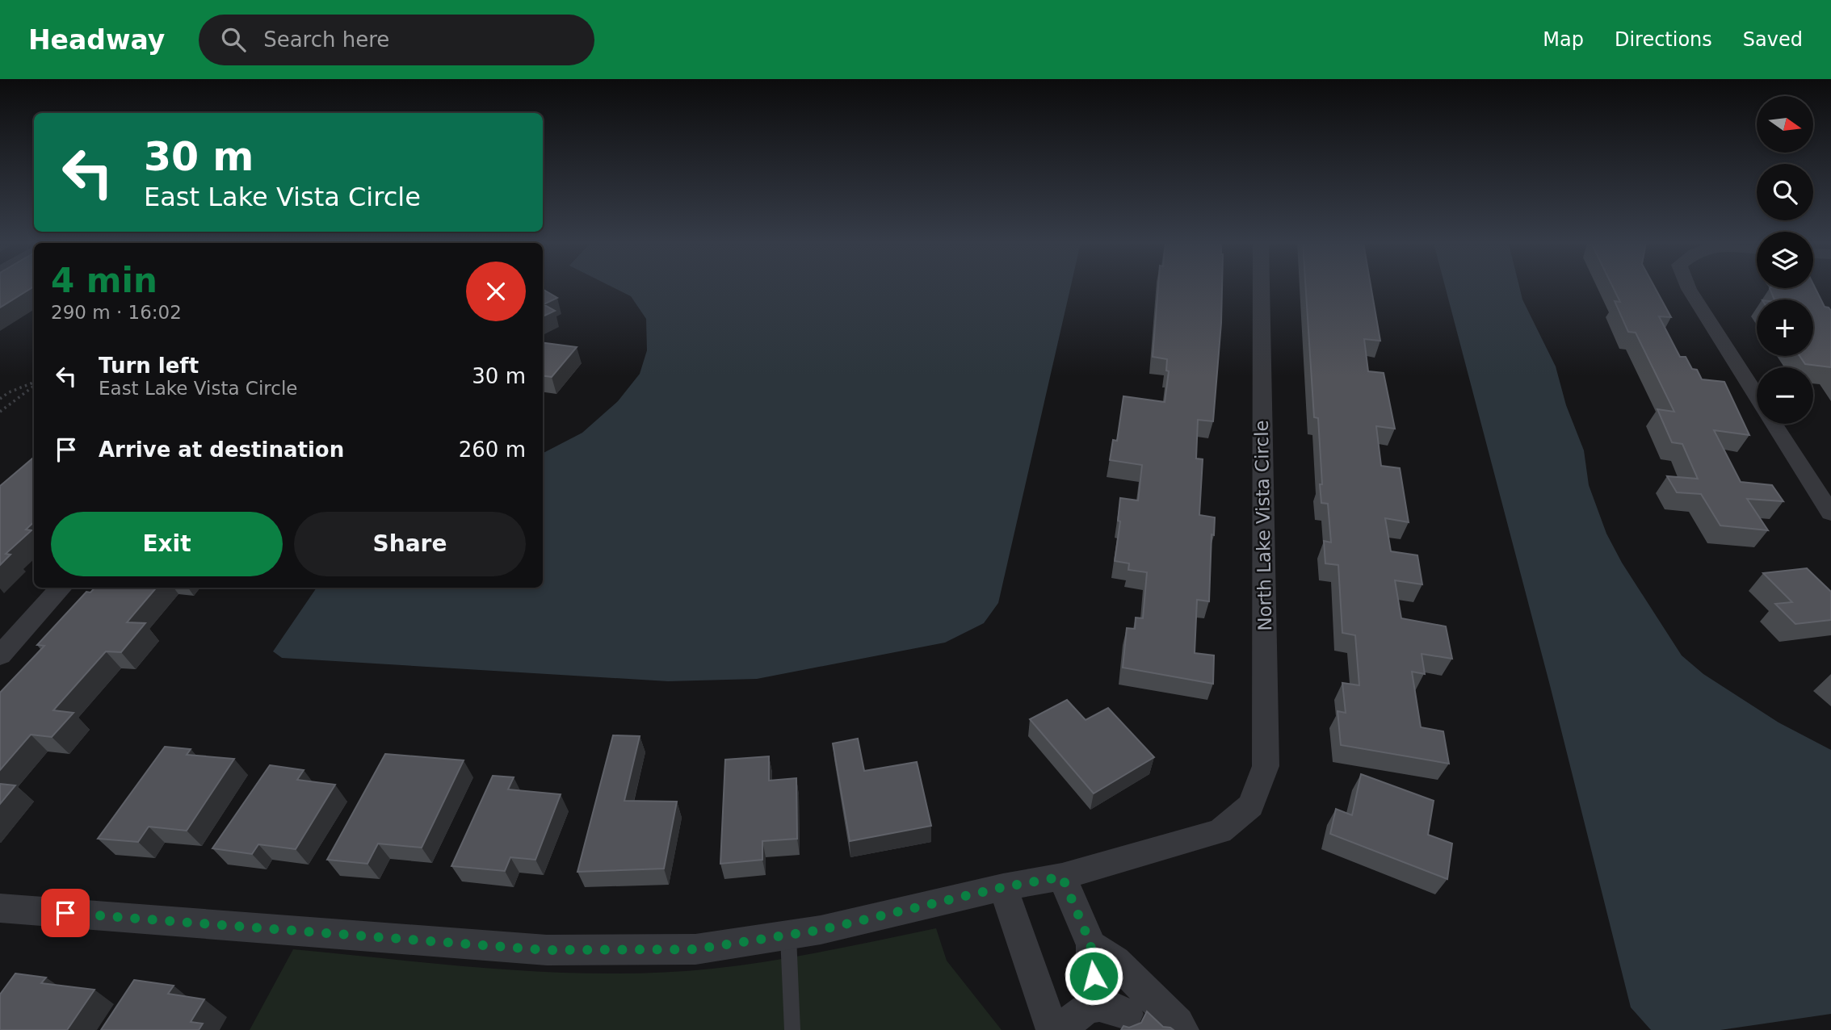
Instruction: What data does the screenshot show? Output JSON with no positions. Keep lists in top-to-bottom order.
{
  "streets": {
    "street": ["North Lake Vista Circle"]
  },
  "north": "right",
  "page": {
    "header": "Headway",
    "search": "Search here",
    "nav": ["Map", "Directions", "Saved"],
    "map_buttons": ["+", "−"],
    "turn": ["30 m", "East Lake Vista Circle"],
    "heading": ["4 min", "290 m · 16:02"],
    "list": [
      {
        "name": "Turn left",
        "note": "East Lake Vista Circle",
        "value": "30 m"
      },
      {
        "name": "Arrive at destination",
        "value": "260 m"
      }
    ],
    "buttons": ["Exit", "Share"]
  }
}
